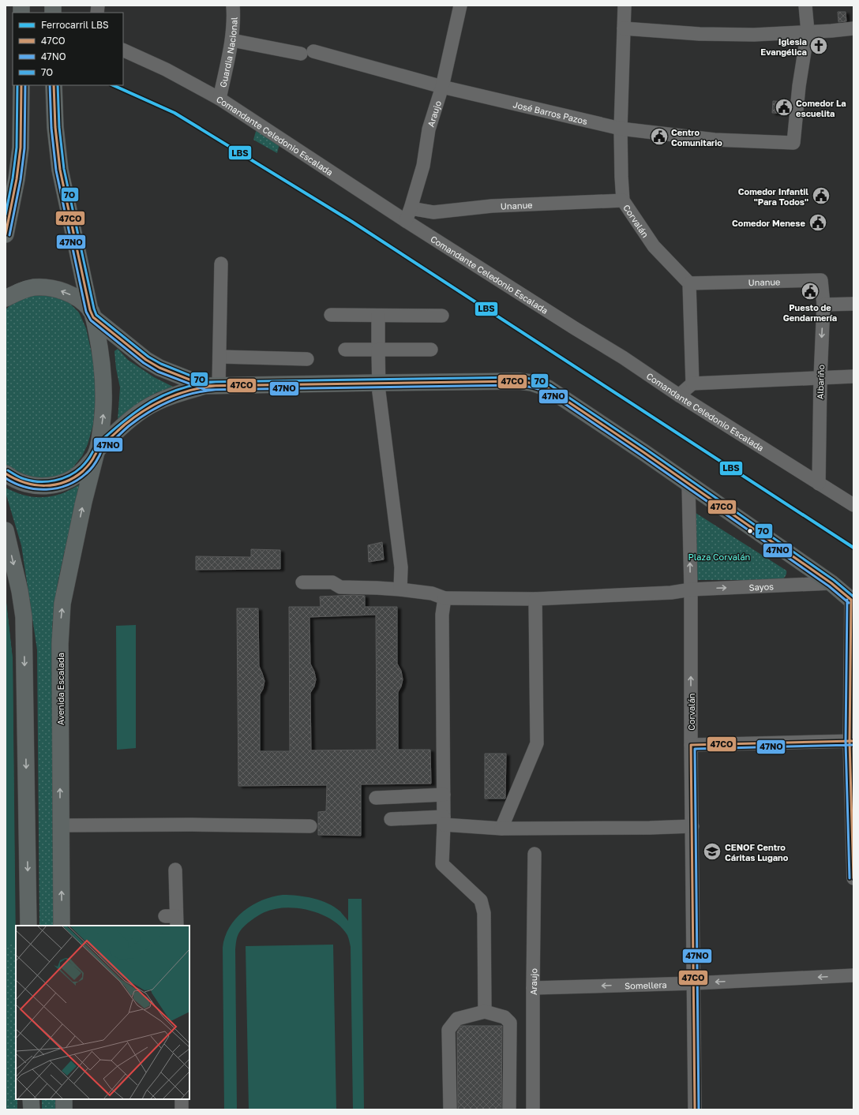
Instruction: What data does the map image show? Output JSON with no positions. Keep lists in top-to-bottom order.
{
  "streets": {
    "main road": ["Avenida Escalada"],
    "street": [
      "Guardia Nacional",
      "José Barros Pazos",
      "Araujo",
      "Comandante Celedonio Escalada",
      "Unanue",
      "Corvalán",
      "Albariño",
      "Sayos",
      "Somellera"
    ]
  },
  "crossings": [
    ["Guardia Nacional", "José Barros Pazos"],
    ["Guardia Nacional", "Comandante Celedonio Escalada"],
    ["José Barros Pazos", "Araujo"],
    ["José Barros Pazos", "Corvalán"],
    ["Araujo", "Comandante Celedonio Escalada"],
    ["Araujo", "Unanue"],
    ["Araujo", "Somellera"],
    ["Comandante Celedonio Escalada", "Unanue"],
    ["Comandante Celedonio Escalada", "Albariño"],
    ["Unanue", "Corvalán"],
    ["Unanue", "Albariño"],
    ["Corvalán", "Sayos"],
    ["Corvalán", "Somellera"]
  ],
  "one_way": ["Albariño", "Somellera"],
  "parks": ["Plaza Corvalán"],
  "places": {
    "church": ["Iglesia Evangélica"],
    "public building": [
      "Comedor La escuelita",
      "Centro Comunitario",
      "Comedor Infantil \"Para Todos\"",
      "Comedor Menese",
      "Puesto de Gendarmería"
    ],
    "school or university": ["CENOF Centro Cáritas Lugano"]
  },
  "lines": [
    "rail line LBS",
    "transit line 47CO",
    "transit line 47NO",
    "transit line 7O"
  ],
  "legend": [
    "Ferrocarril LBS",
    "47CO",
    "47NO",
    "7O"
  ]
}
